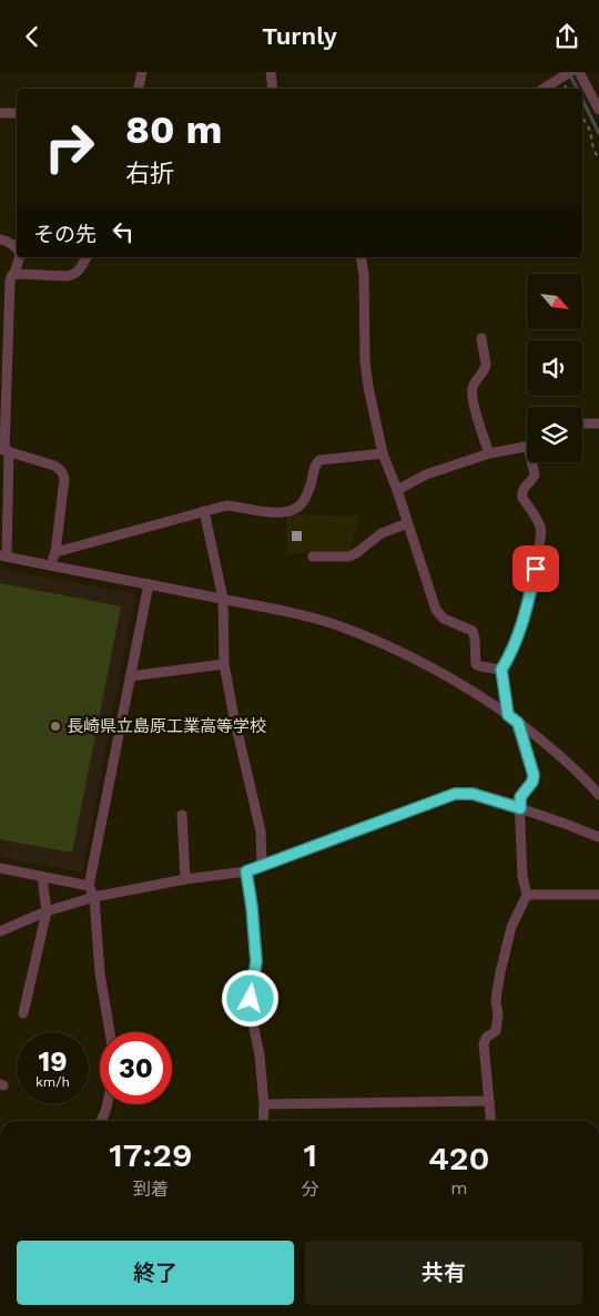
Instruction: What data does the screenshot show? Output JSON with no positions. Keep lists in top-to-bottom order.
{
  "places": ["長崎県立島原工業高等学校"],
  "north": "bottom right",
  "page": {
    "header": "Turnly",
    "turn": ["80 m", "右折"],
    "then": "その先",
    "speed": "19 km/h",
    "limit": "30",
    "eta": [
      "17:29",
      "到着",
      "1",
      "分",
      "420",
      "m"
    ],
    "buttons": ["終了", "共有"]
  }
}
